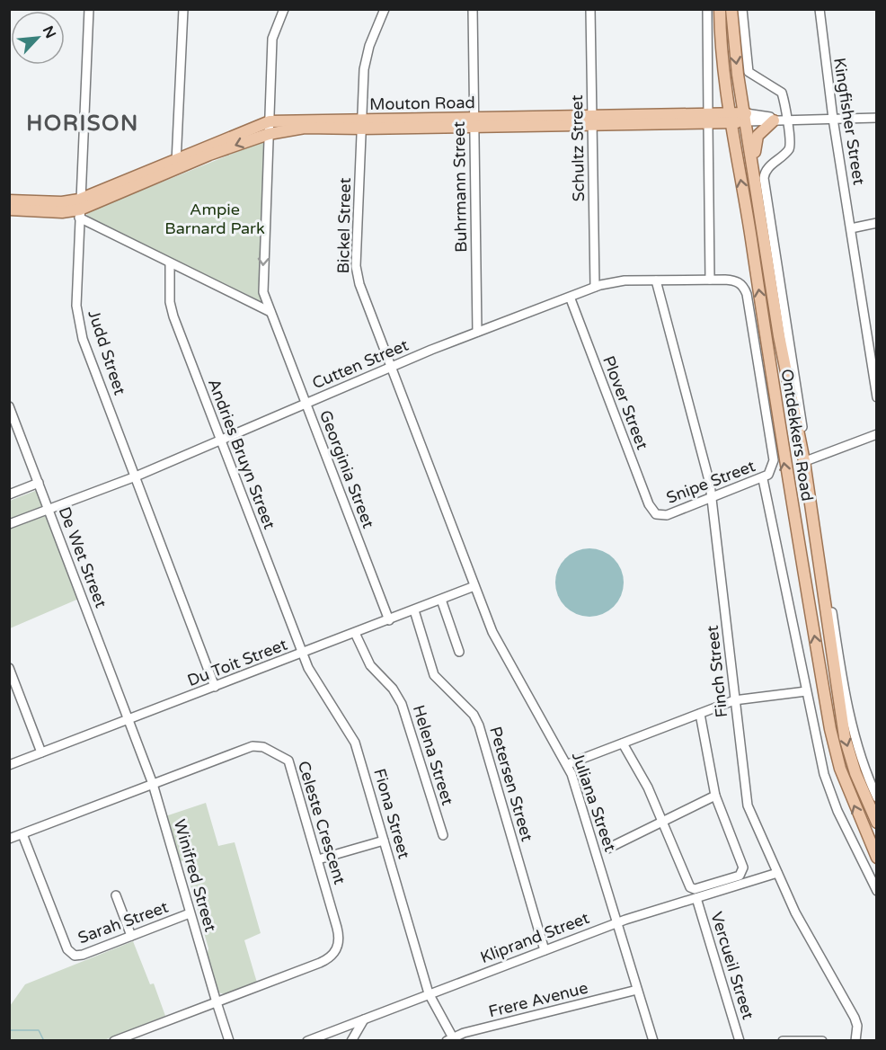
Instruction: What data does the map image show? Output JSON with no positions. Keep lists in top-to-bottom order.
{
  "streets": {
    "main road": ["Mouton Road", "Ontdekkers Road"],
    "street": [
      "Kingfisher Street",
      "Schultz Street",
      "Buhrmann Street",
      "Bickel Street",
      "Judd Street",
      "Cutten Street",
      "Plover Street",
      "Andries Bruyn Street",
      "Georginia Street",
      "Snipe Street",
      "De Wet Street",
      "Du Toit Street",
      "Finch Street",
      "Helena Street",
      "Petersen Street",
      "Juliana Street",
      "Fiona Street",
      "Celeste Crescent",
      "Winifred Street",
      "Sarah Street",
      "Kliprand Street",
      "Vercueil Street",
      "Frere Avenue"
    ]
  },
  "crossings": [
    ["Mouton Road", "Kingfisher Street"],
    ["Mouton Road", "Schultz Street"],
    ["Mouton Road", "Buhrmann Street"],
    ["Mouton Road", "Bickel Street"],
    ["Mouton Road", "Judd Street"],
    ["Mouton Road", "Ontdekkers Road"],
    ["Mouton Road", "Georginia Street"],
    ["Schultz Street", "Cutten Street"],
    ["Buhrmann Street", "Cutten Street"],
    ["Bickel Street", "Cutten Street"],
    ["Bickel Street", "Du Toit Street"],
    ["Bickel Street", "Juliana Street"],
    ["Judd Street", "Cutten Street"],
    ["Judd Street", "Du Toit Street"],
    ["Cutten Street", "Plover Street"],
    ["Cutten Street", "Ontdekkers Road"],
    ["Cutten Street", "Andries Bruyn Street"],
    ["Cutten Street", "Georginia Street"],
    ["Cutten Street", "De Wet Street"],
    ["Cutten Street", "Finch Street"],
    ["Plover Street", "Snipe Street"],
    ["Ontdekkers Road", "Snipe Street"],
    ["Andries Bruyn Street", "Du Toit Street"],
    ["Andries Bruyn Street", "Fiona Street"],
    ["Georginia Street", "Du Toit Street"],
    ["Snipe Street", "Finch Street"],
    ["De Wet Street", "Du Toit Street"],
    ["De Wet Street", "Winifred Street"],
    ["Du Toit Street", "Helena Street"],
    ["Du Toit Street", "Petersen Street"],
    ["Du Toit Street", "Juliana Street"],
    ["Du Toit Street", "Fiona Street"],
    ["Du Toit Street", "Winifred Street"],
    ["Finch Street", "Kliprand Street"],
    ["Petersen Street", "Kliprand Street"],
    ["Juliana Street", "Kliprand Street"],
    ["Juliana Street", "Frere Avenue"],
    ["Fiona Street", "Kliprand Street"],
    ["Fiona Street", "Frere Avenue"],
    ["Celeste Crescent", "Winifred Street"],
    ["Celeste Crescent", "Sarah Street"],
    ["Winifred Street", "Sarah Street"],
    ["Kliprand Street", "Vercueil Street"]
  ],
  "districts": ["HORISON"],
  "parks": ["Ampie Barnard Park"],
  "north": "top right"
}
